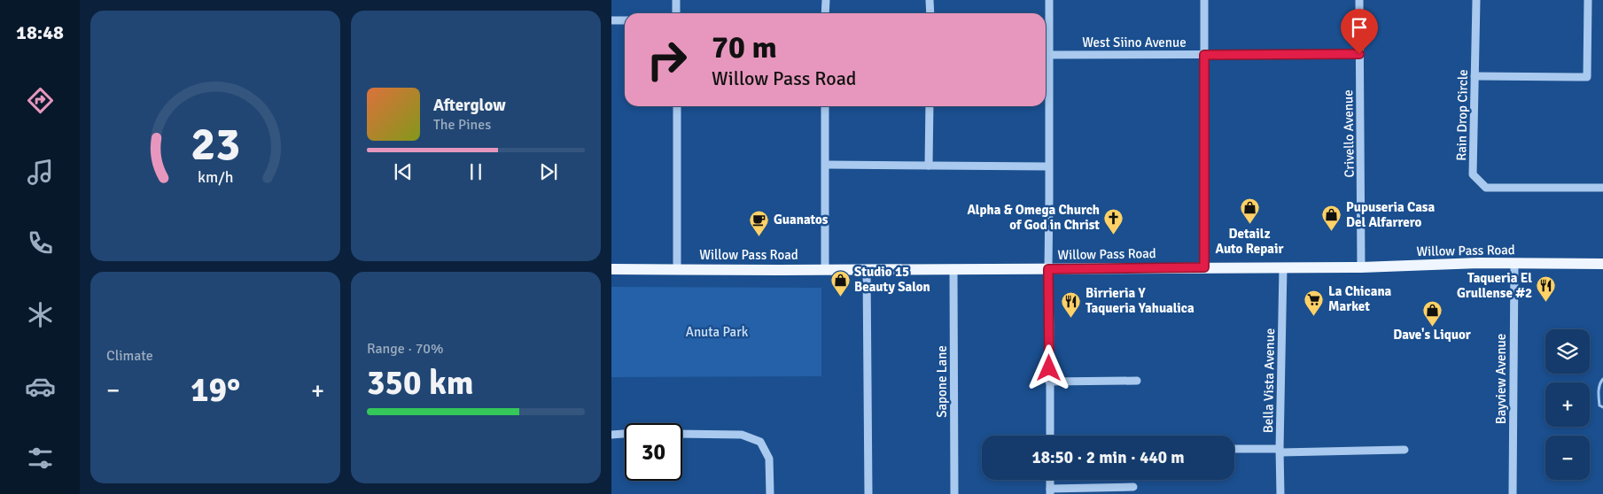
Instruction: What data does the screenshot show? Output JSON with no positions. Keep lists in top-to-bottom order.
{
  "streets": {
    "main road": ["Willow Pass Road"],
    "street": [
      "West Siino Avenue",
      "Rain Drop Circle",
      "Crivello Avenue",
      "Bayview Avenue",
      "Bella Vista Avenue",
      "Sapone Lane"
    ]
  },
  "crossings": [
    ["West Siino Avenue", "Crivello Avenue"],
    ["Crivello Avenue", "Willow Pass Road"],
    ["Willow Pass Road", "Bayview Avenue"],
    ["Willow Pass Road", "Bella Vista Avenue"],
    ["Willow Pass Road", "Sapone Lane"]
  ],
  "parks": ["Anuta Park"],
  "places": {
    "shop": [
      "Detailz Auto Repair",
      "Pupuseria Casa Del Alfarrero",
      "Studio 15 Beauty Salon",
      "Dave's Liquor"
    ],
    "church": ["Alpha & Omega Church of God in Christ"],
    "cafe": ["Guanatos"],
    "restaurant": ["Taqueria El Grullense #2", "Birrieria Y Taqueria Yahualica"],
    "supermarket": ["La Chicana Market"]
  },
  "page": {
    "tabs": "18:48",
    "turn": ["70 m", "Willow Pass Road"],
    "song": ["Afterglow", "The Pines"],
    "tile": [
      "Climate",
      ["Range · 70%", "350 km"]
    ],
    "map_buttons": ["+", "−"],
    "heat": ["−", "19°", "+"],
    "limit": "30",
    "trip": "18:50 · 2 min · 440 m",
    "gauge": ["23", "km/h"]
  }
}
